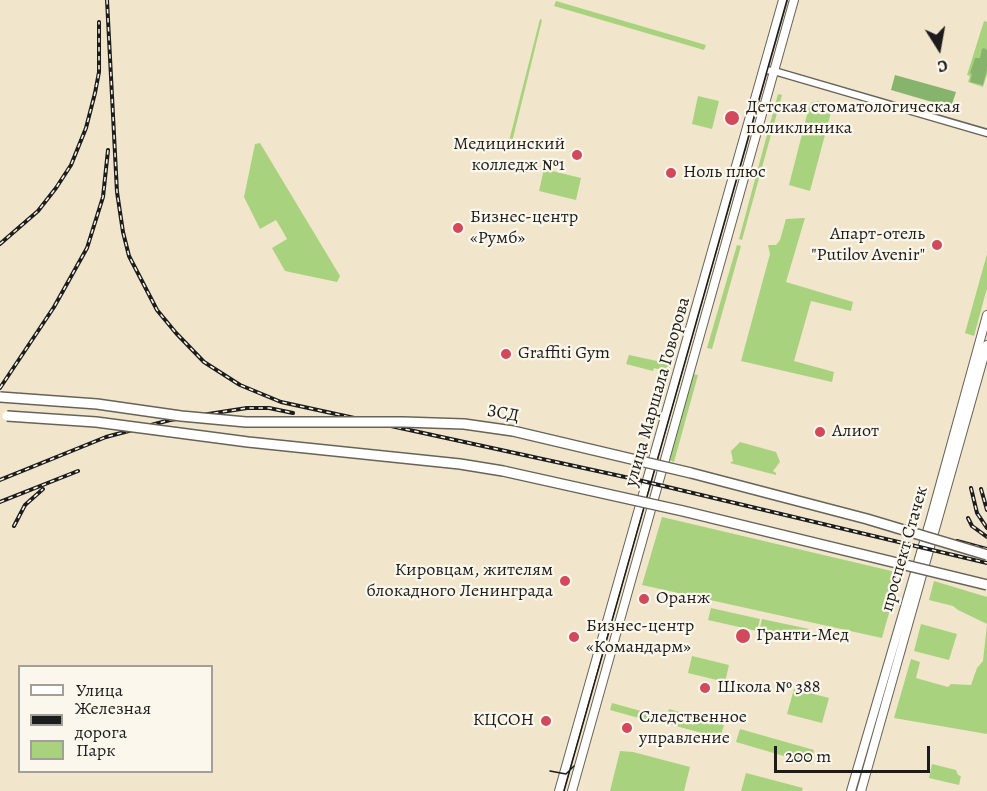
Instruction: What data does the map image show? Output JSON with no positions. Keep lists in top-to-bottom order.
{
  "streets": {
    "highway": ["ЗСД"],
    "main road": ["улица Маршала Говорова", "проспект Стачек"]
  },
  "places": [
    "Детская стоматологическая поликлиника",
    "Медицинский колледж №1",
    "Ноль плюс",
    "Бизнес-центр «Румб»",
    "Апарт-отель \"Putilov Avenir\"",
    "Graffiti Gym",
    "Алиот",
    "Кировцам, жителям блокадного Ленинграда",
    "Оранж",
    "Гранти-Мед",
    "Бизнес-центр «Командарм»",
    "Школа № 388",
    "КЦСОН",
    "Следственное управление"
  ],
  "legend": ["Улица", "Железная дорога", "Парк"],
  "scale_bar": "200 m",
  "north": "bottom"
}
